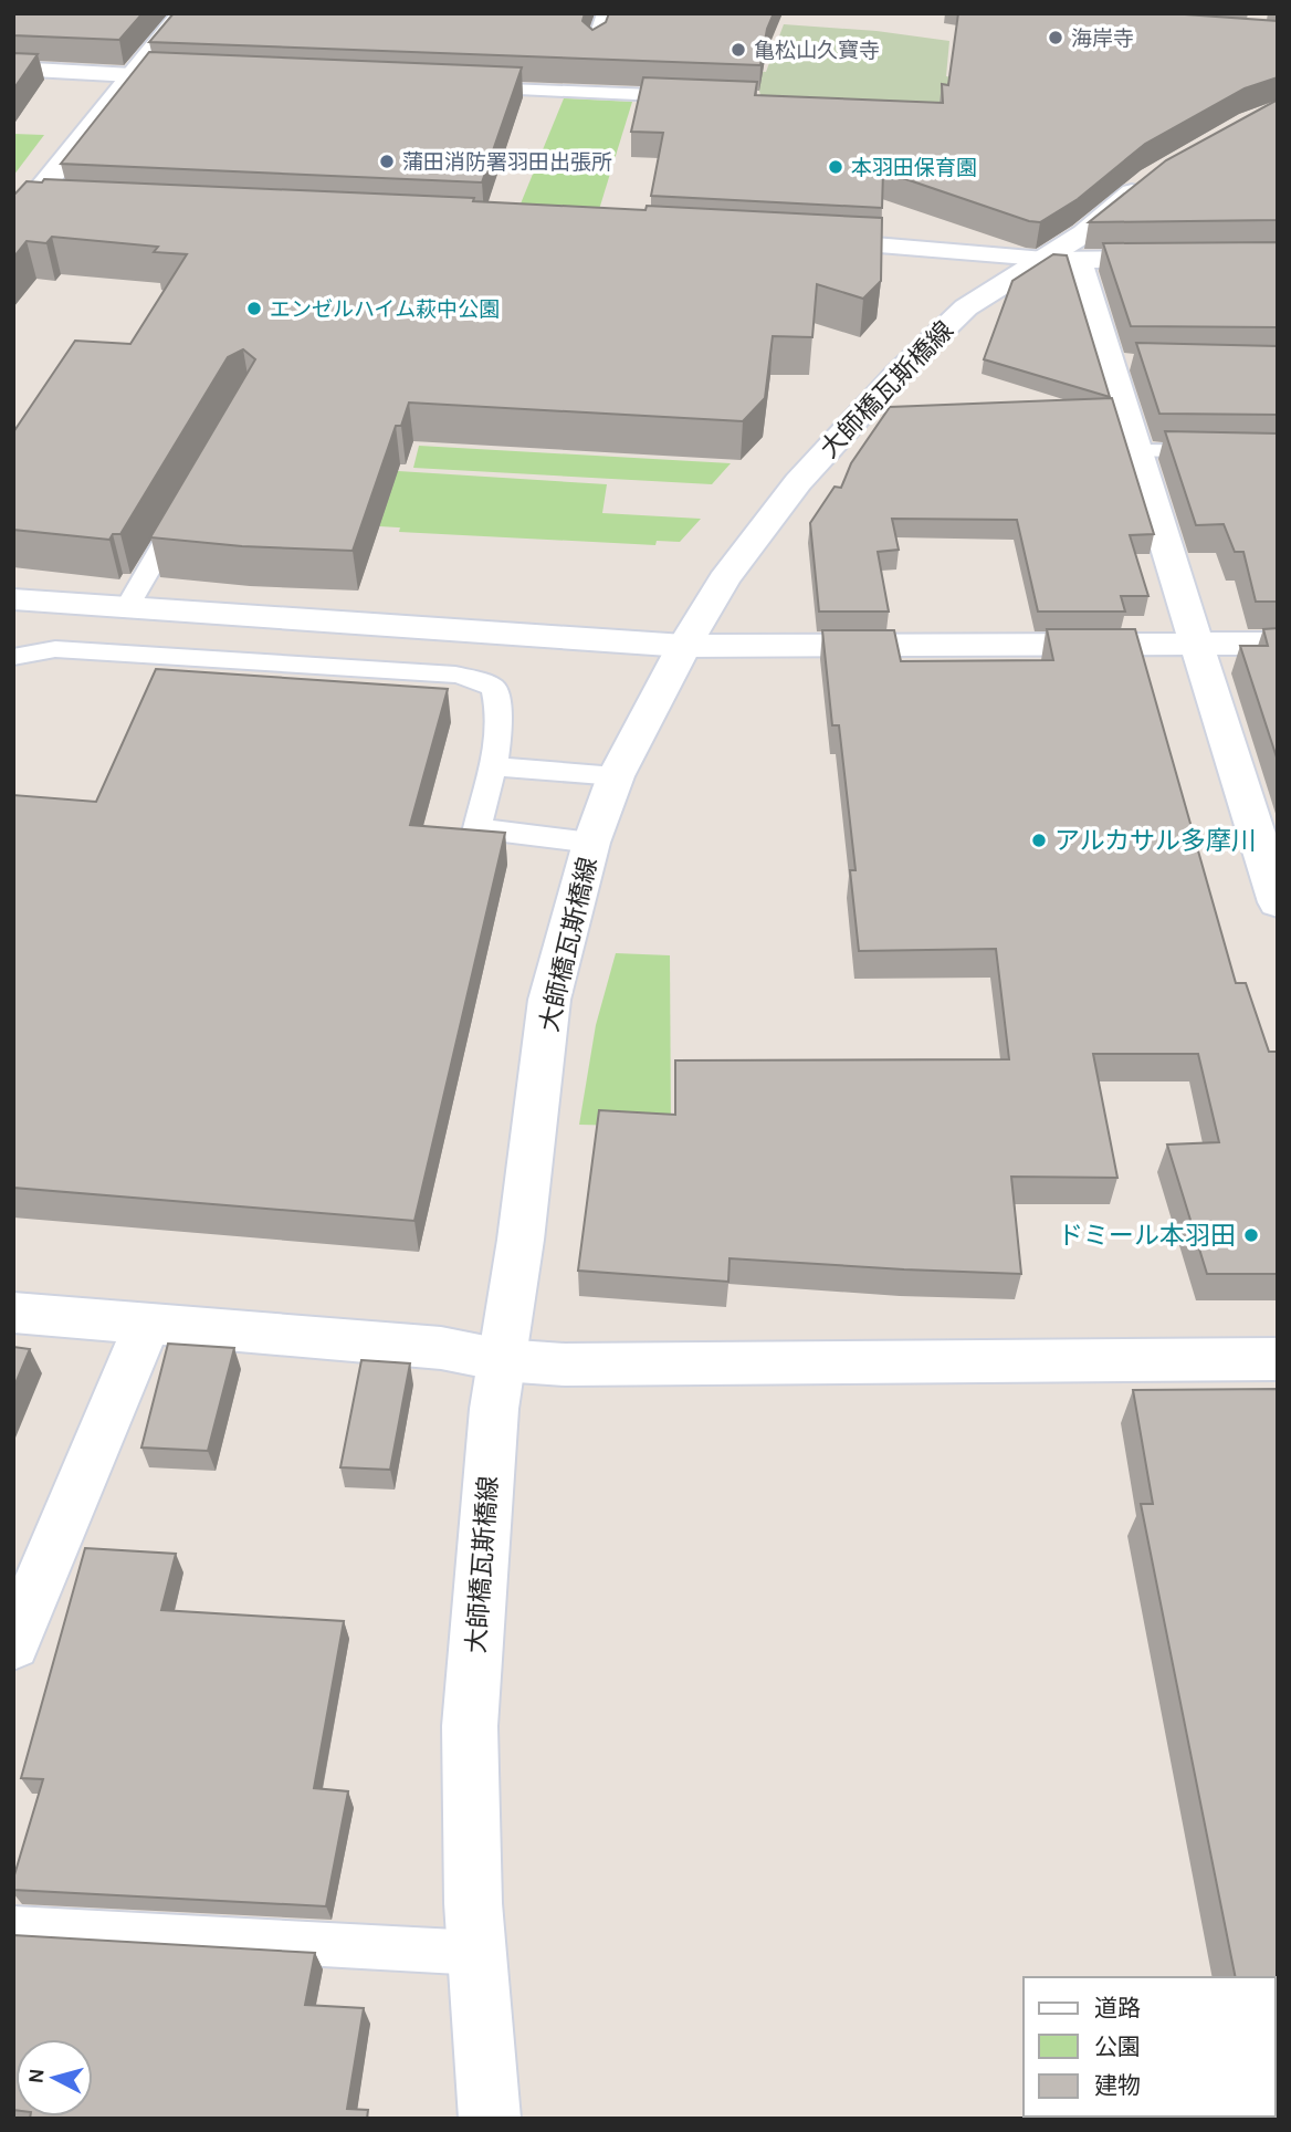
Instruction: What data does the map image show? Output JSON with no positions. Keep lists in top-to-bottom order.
{
  "streets": {
    "street": ["大師橋瓦斯橋線"]
  },
  "places": [
    "海岸寺",
    "亀松山久寶寺",
    "蒲田消防署羽田出張所",
    "本羽田保育園",
    "エンゼルハイム萩中公園",
    "アルカサル多摩川",
    "ドミール本羽田"
  ],
  "legend": ["道路", "公園", "建物"],
  "north": "left"
}
